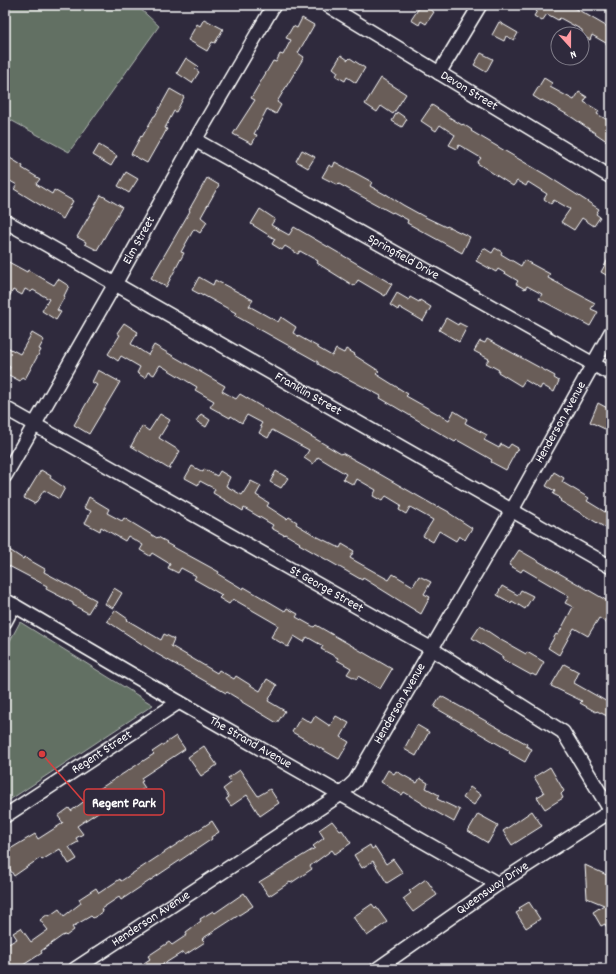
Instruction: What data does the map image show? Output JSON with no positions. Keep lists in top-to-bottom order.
{
  "streets": {
    "street": [
      "Devon Street",
      "Elm Street",
      "Springfield Drive",
      "Franklin Street",
      "Henderson Avenue",
      "St George Street",
      "The Strand Avenue",
      "Regent Street",
      "Queensway Drive"
    ]
  },
  "crossings": [
    ["Elm Street", "Springfield Drive"],
    ["Elm Street", "Franklin Street"],
    ["Elm Street", "St George Street"],
    ["Springfield Drive", "Henderson Avenue"],
    ["Franklin Street", "Henderson Avenue"],
    ["Henderson Avenue", "St George Street"],
    ["Henderson Avenue", "The Strand Avenue"],
    ["St George Street", "Queensway Drive"],
    ["The Strand Avenue", "Regent Street"],
    ["The Strand Avenue", "Queensway Drive"]
  ],
  "places": ["Regent Park"],
  "north": "bottom"
}
